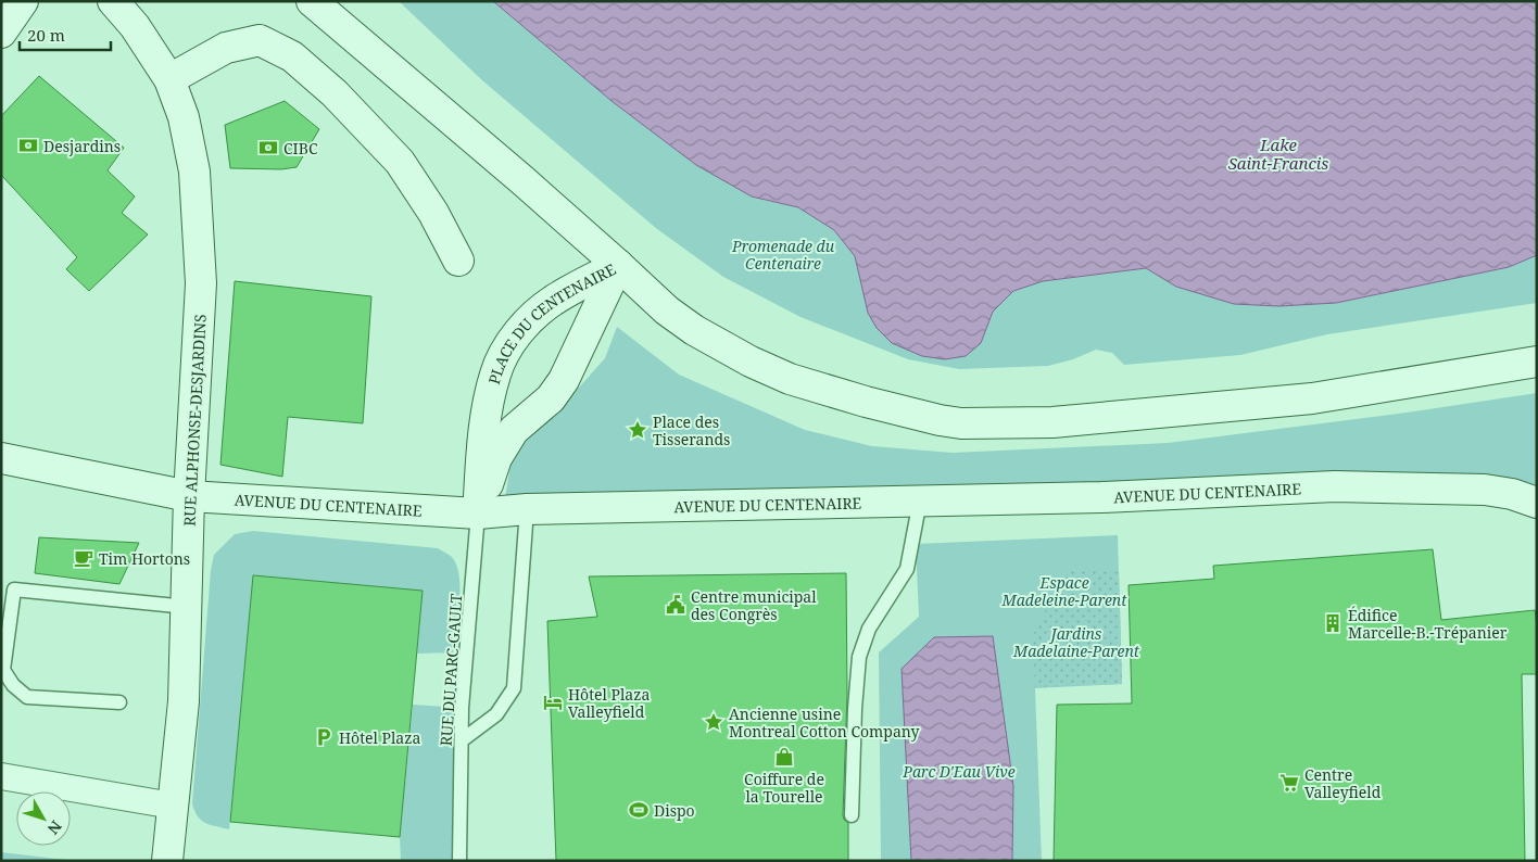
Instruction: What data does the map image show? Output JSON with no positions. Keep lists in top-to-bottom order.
{
  "streets": {
    "main road": ["PLACE DU CENTENAIRE", "RUE ALPHONSE-DESJARDINS", "AVENUE DU CENTENAIRE"],
    "lane": ["RUE DU PARC-GAULT"]
  },
  "crossings": [
    ["PLACE DU CENTENAIRE", "AVENUE DU CENTENAIRE"],
    ["PLACE DU CENTENAIRE", "RUE DU PARC-GAULT"],
    ["RUE ALPHONSE-DESJARDINS", "AVENUE DU CENTENAIRE"],
    ["AVENUE DU CENTENAIRE", "RUE DU PARC-GAULT"]
  ],
  "water": ["Lake Saint-Francis"],
  "parks": [
    "Promenade du Centenaire",
    "Espace Madeleine-Parent",
    "Jardins Madelaine-Parent",
    "Parc D'Eau Vive"
  ],
  "places": {
    "bank": ["Desjardins", "CIBC"],
    "place": ["Place des Tisserands", "Ancienne usine Montreal Cotton Company"],
    "cafe": ["Tim Hortons"],
    "public building": ["Centre municipal des Congrès"],
    "building": ["Édifice Marcelle-B.-Trépanier"],
    "hotel": ["Hôtel Plaza Valleyfield"],
    "parking": ["Hôtel Plaza"],
    "shop": ["Coiffure de la Tourelle"],
    "supermarket": ["Centre Valleyfield"],
    "sports": ["Dispo"]
  },
  "scale_bar": "20 m",
  "north": "bottom right"
}
